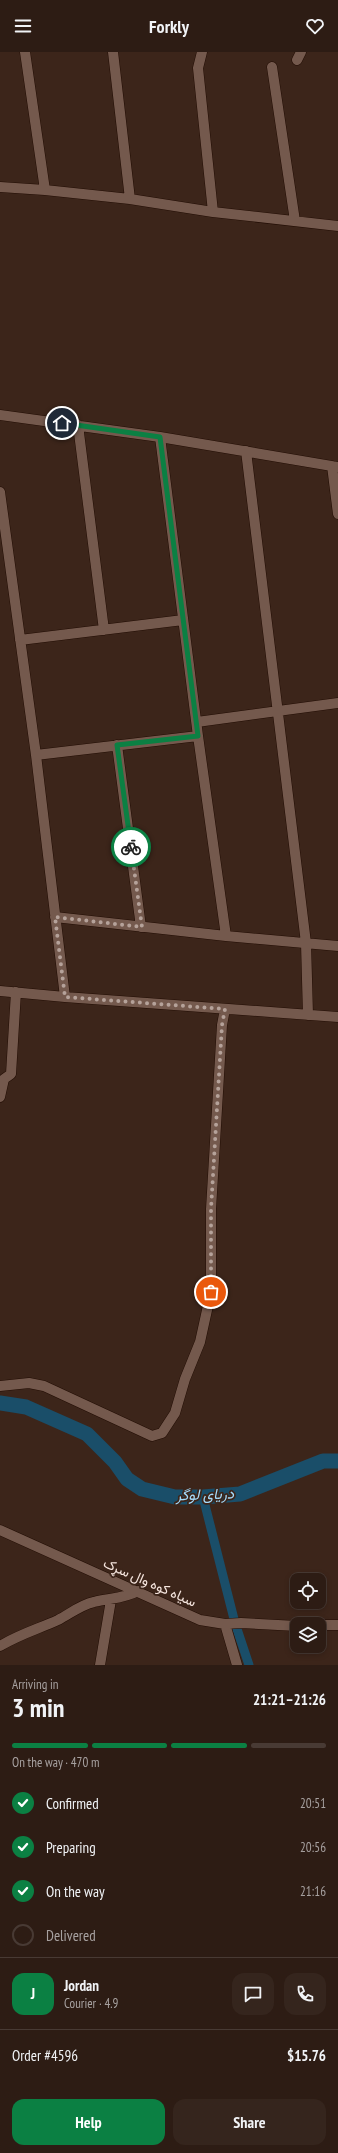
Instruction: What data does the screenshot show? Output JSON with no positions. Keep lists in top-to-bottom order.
{
  "streets": {
    "street": ["سیاه کوه وال سړک"]
  },
  "water": ["دریای لوگر"],
  "page": {
    "header": "Forkly",
    "heading": ["3 min", "Arriving in", "21:21–21:26"],
    "panel": [
      "Jordan",
      "Courier · 4.9",
      "Order #4596",
      "$15.76"
    ],
    "bar": "On the way · 470 m",
    "list": [
      ["Confirmed", "20:51"],
      ["Preparing", "20:56"],
      ["On the way", "21:16"],
      "Delivered"
    ],
    "round": "J",
    "buttons": ["Help", "Share"]
  }
}
